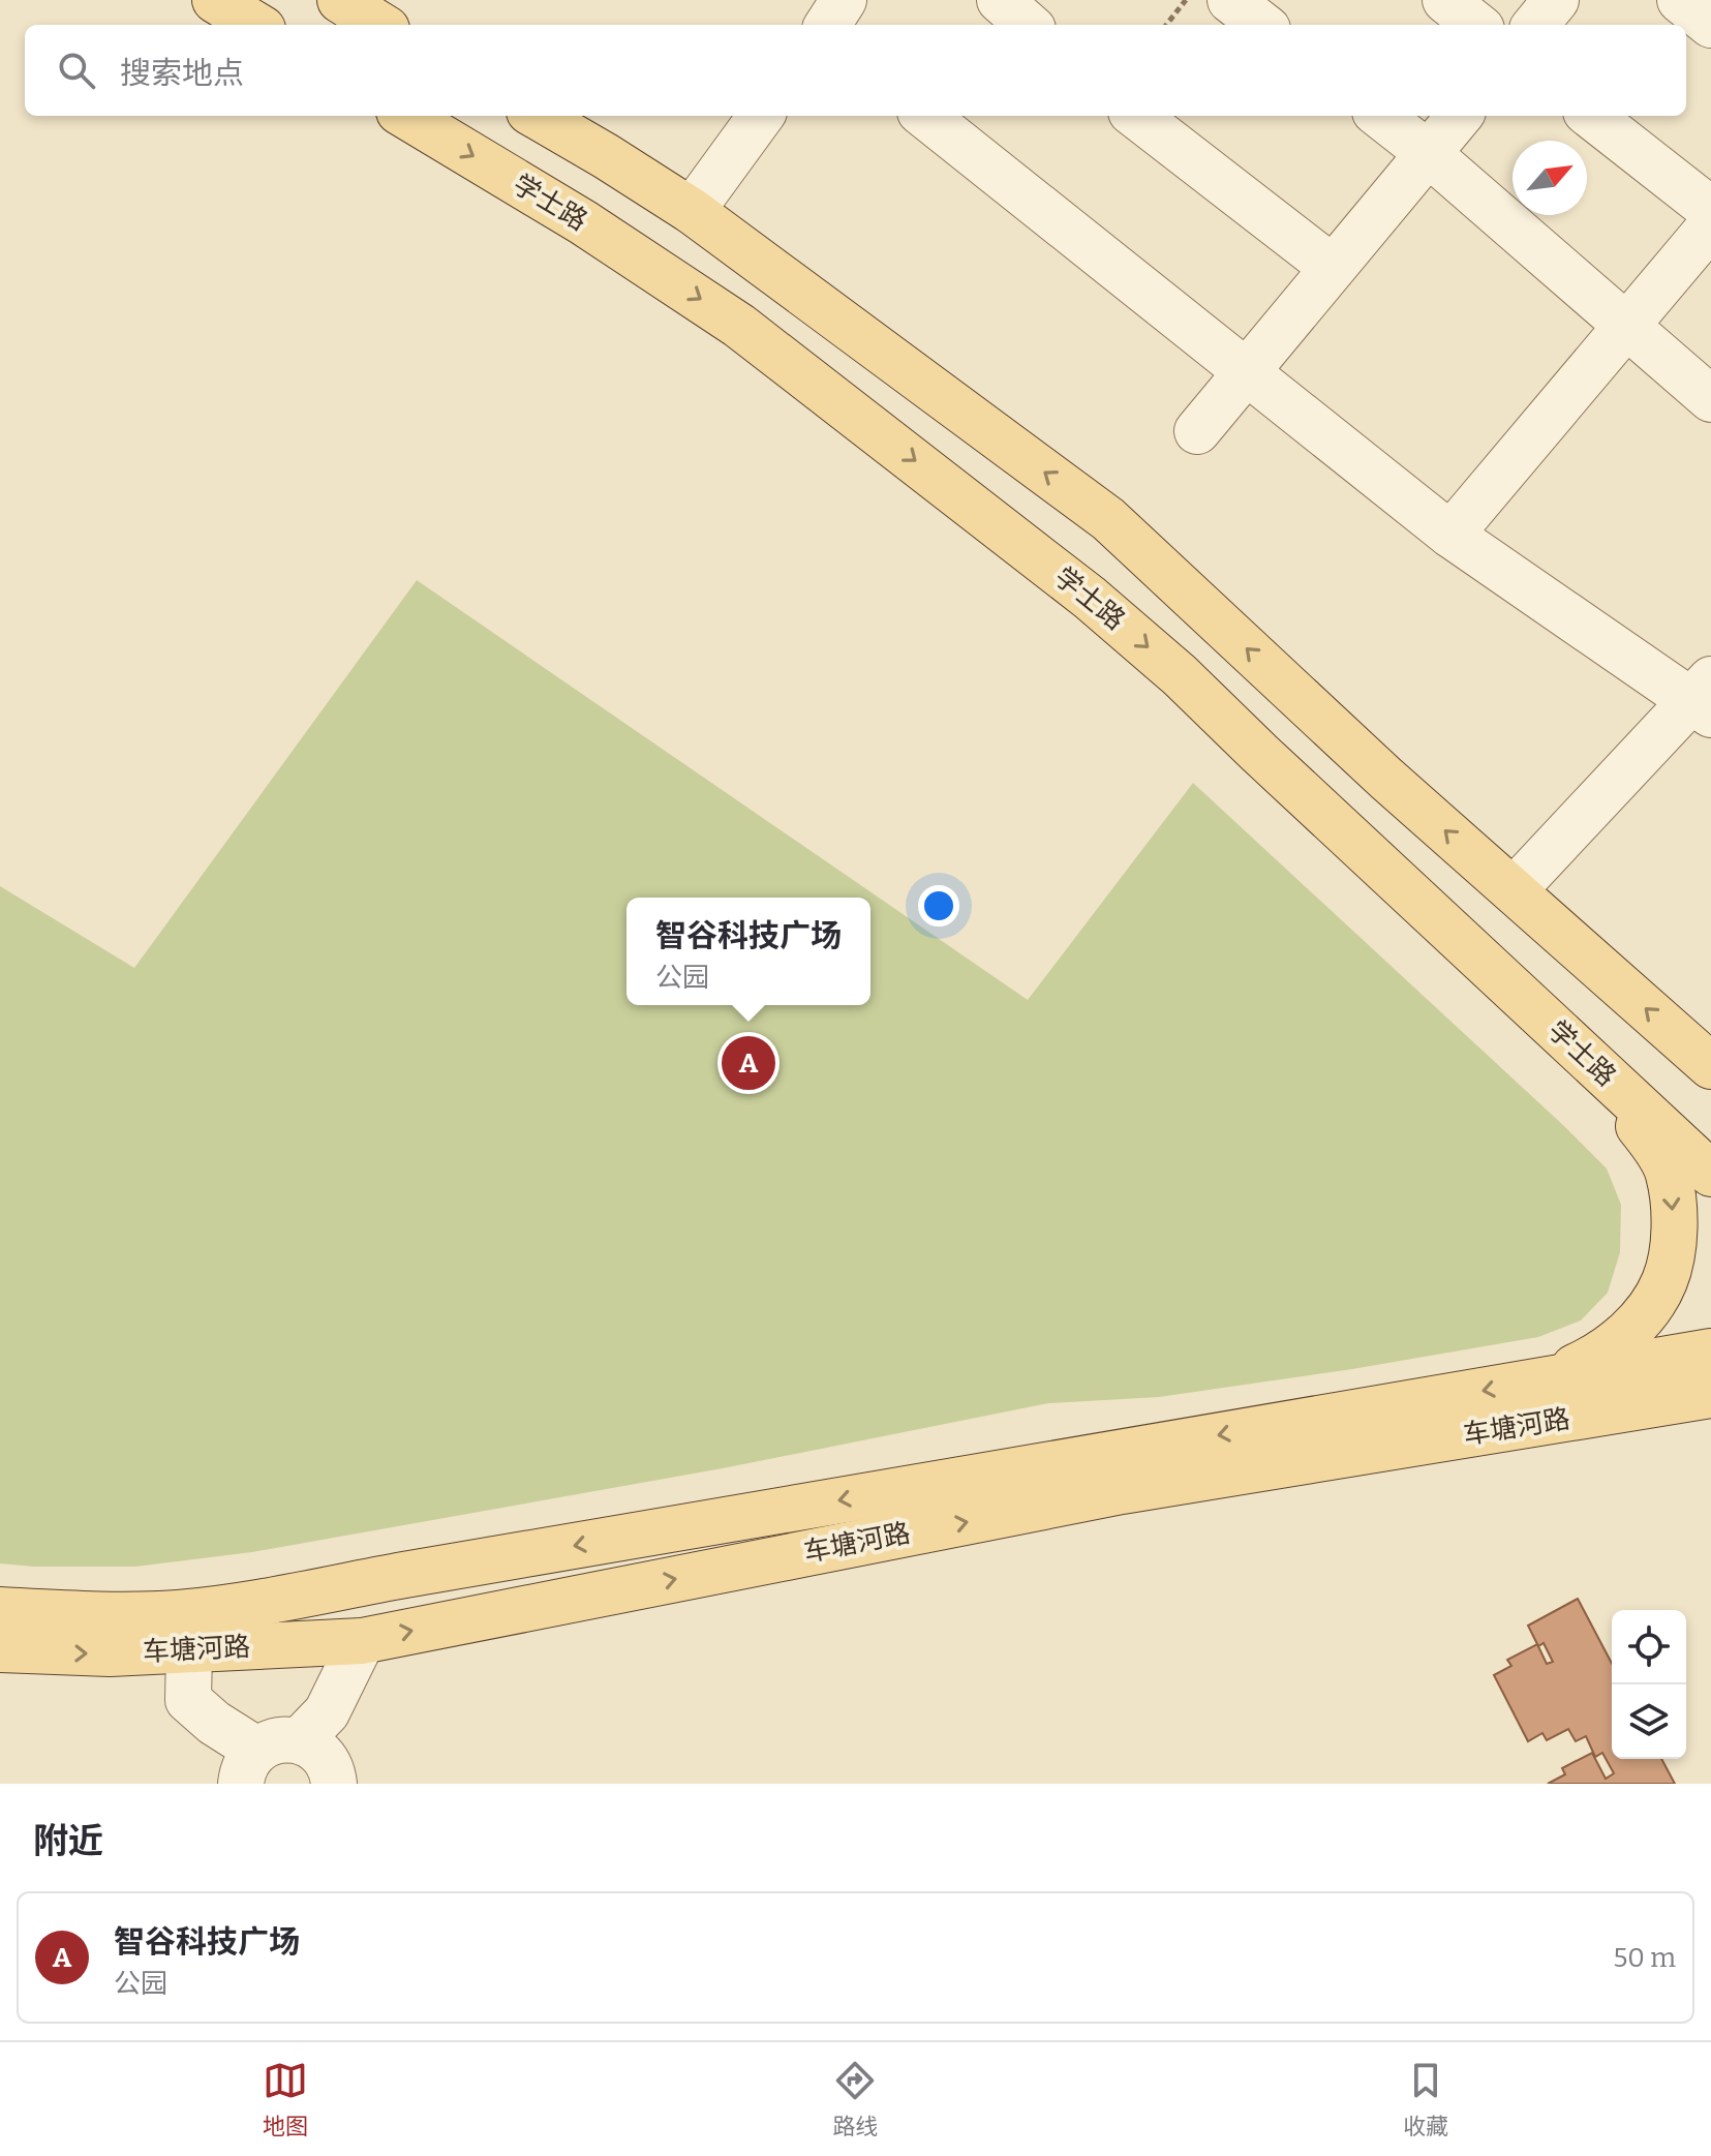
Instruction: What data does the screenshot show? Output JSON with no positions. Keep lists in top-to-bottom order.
{
  "streets": {
    "main road": ["学士路", "车塘河路"]
  },
  "north": "top right",
  "page": {
    "search": "搜索地点",
    "popup": ["智谷科技广场", "公园"],
    "pins": "A",
    "heading": "附近",
    "list": [
      {
        "mark": "A",
        "name": "智谷科技广场",
        "note": "公园",
        "value": "50 m"
      }
    ],
    "nav": ["地图", "路线", "收藏"]
  }
}
